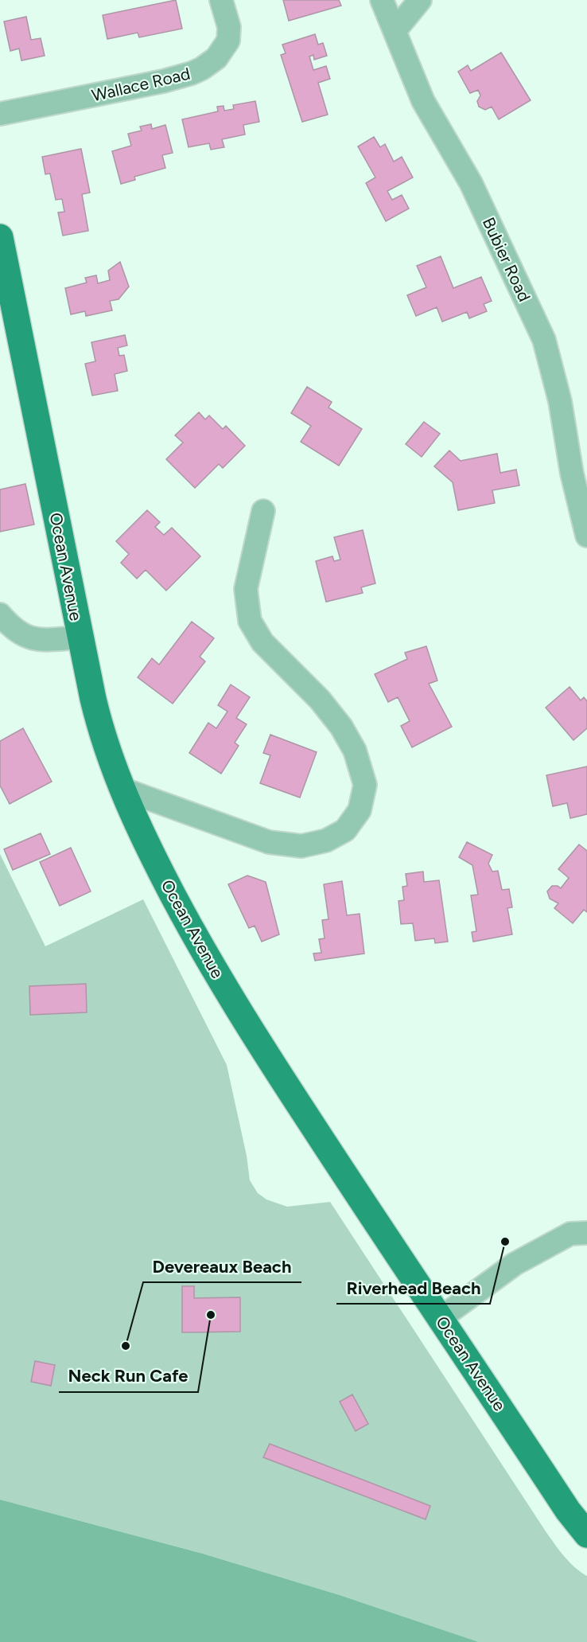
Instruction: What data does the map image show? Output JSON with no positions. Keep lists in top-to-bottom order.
{
  "streets": {
    "main road": ["Ocean Avenue"],
    "street": ["Wallace Road", "Bubier Road"]
  },
  "places": ["Riverhead Beach", "Neck Run Cafe", "Devereaux Beach"]
}
